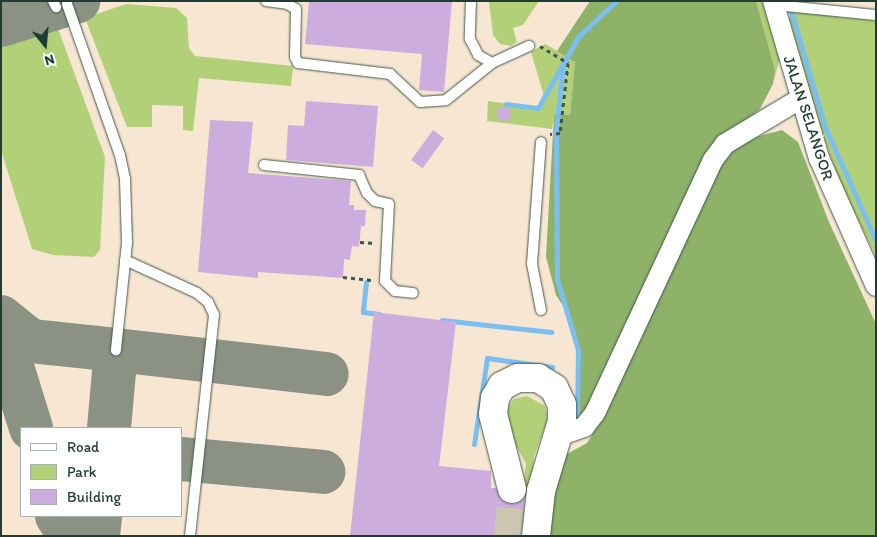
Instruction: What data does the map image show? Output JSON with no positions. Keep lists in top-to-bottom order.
{
  "streets": {
    "street": ["JALAN SELANGOR"]
  },
  "legend": ["Road", "Park", "Building"],
  "north": "bottom"
}
